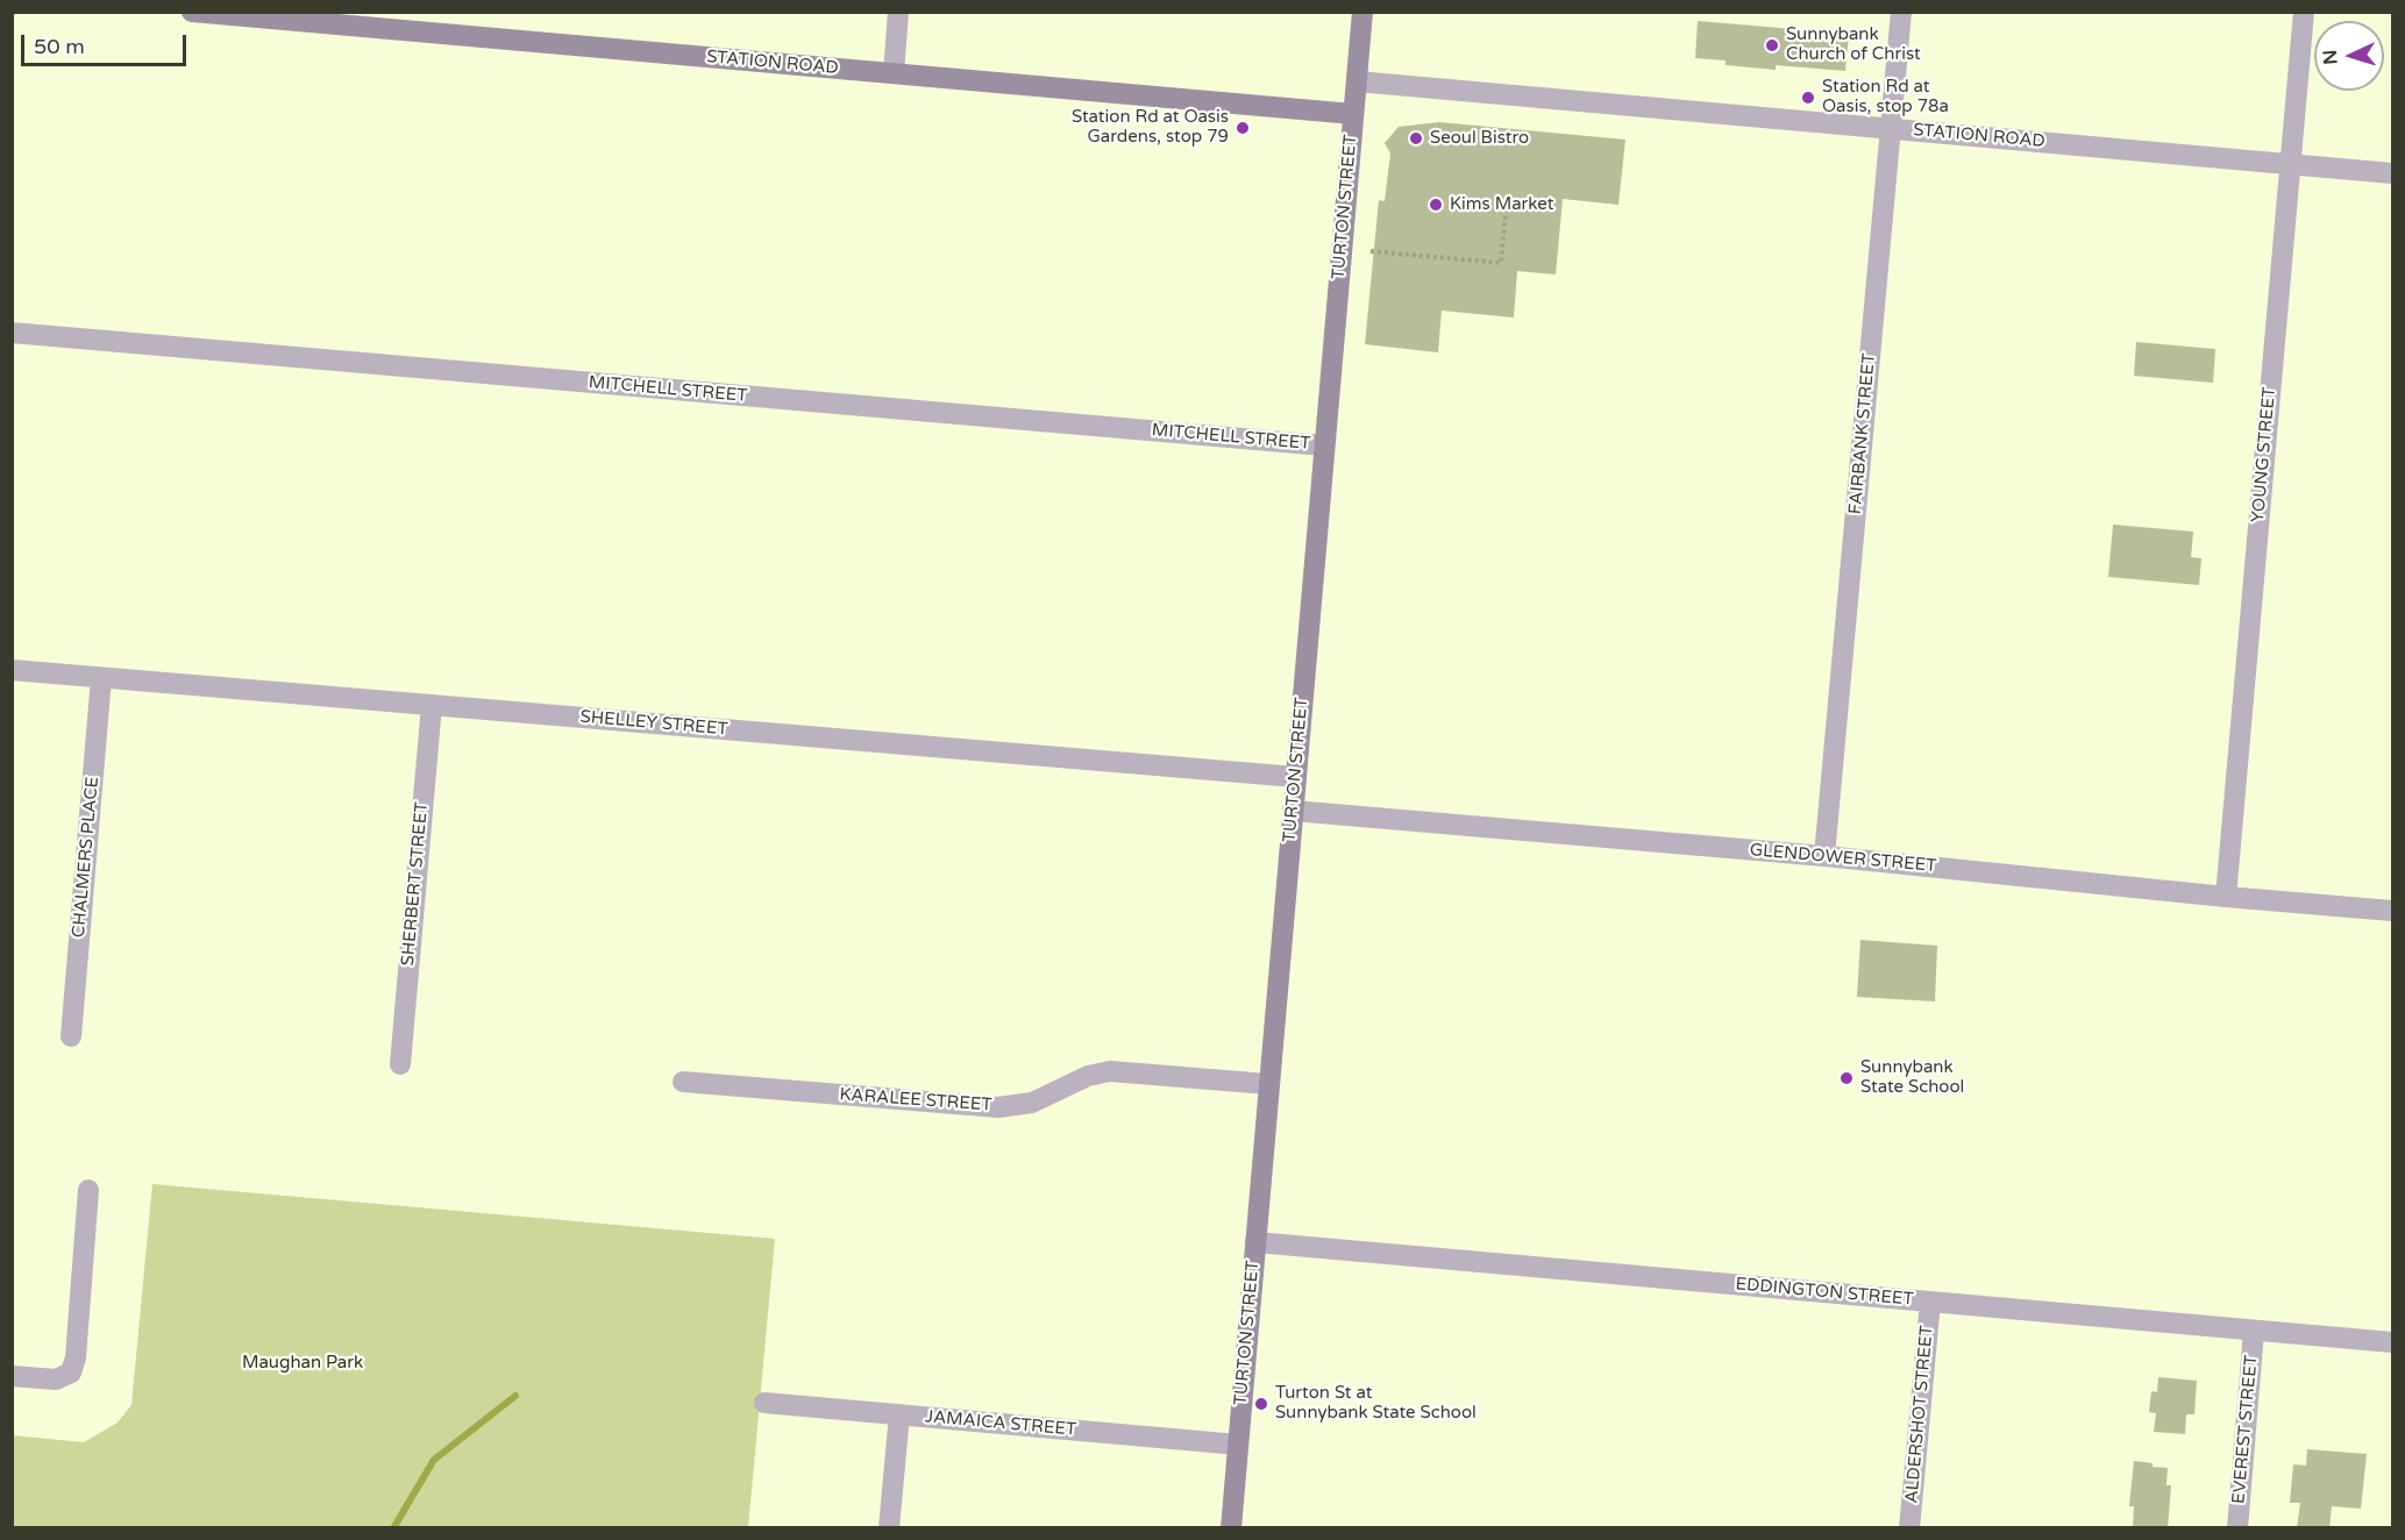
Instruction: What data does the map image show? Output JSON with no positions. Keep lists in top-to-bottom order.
{
  "streets": {
    "street": [
      "STATION ROAD",
      "TURTON STREET",
      "MITCHELL STREET",
      "FAIRBANK STREET",
      "YOUNG STREET",
      "SHELLEY STREET",
      "CHALMERS PLACE",
      "GLENDOWER STREET",
      "SHERBERT STREET",
      "KARALEE STREET",
      "EDDINGTON STREET",
      "ALDERSHOT STREET",
      "JAMAICA STREET",
      "EVEREST STREET"
    ]
  },
  "crossings": [
    ["STATION ROAD", "TURTON STREET"],
    ["STATION ROAD", "FAIRBANK STREET"],
    ["STATION ROAD", "YOUNG STREET"],
    ["TURTON STREET", "MITCHELL STREET"],
    ["TURTON STREET", "SHELLEY STREET"],
    ["TURTON STREET", "GLENDOWER STREET"],
    ["TURTON STREET", "KARALEE STREET"],
    ["TURTON STREET", "EDDINGTON STREET"],
    ["TURTON STREET", "JAMAICA STREET"],
    ["FAIRBANK STREET", "GLENDOWER STREET"],
    ["YOUNG STREET", "GLENDOWER STREET"],
    ["SHELLEY STREET", "CHALMERS PLACE"],
    ["SHELLEY STREET", "SHERBERT STREET"],
    ["EDDINGTON STREET", "ALDERSHOT STREET"],
    ["EDDINGTON STREET", "EVEREST STREET"]
  ],
  "parks": ["Maughan Park"],
  "places": [
    "Sunnybank Church of Christ",
    "Station Rd at Oasis, stop 78a",
    "Station Rd at Oasis Gardens, stop 79",
    "Seoul Bistro",
    "Kims Market",
    "Sunnybank State School",
    "Turton St at Sunnybank State School"
  ],
  "scale_bar": "50 m",
  "north": "left"
}
